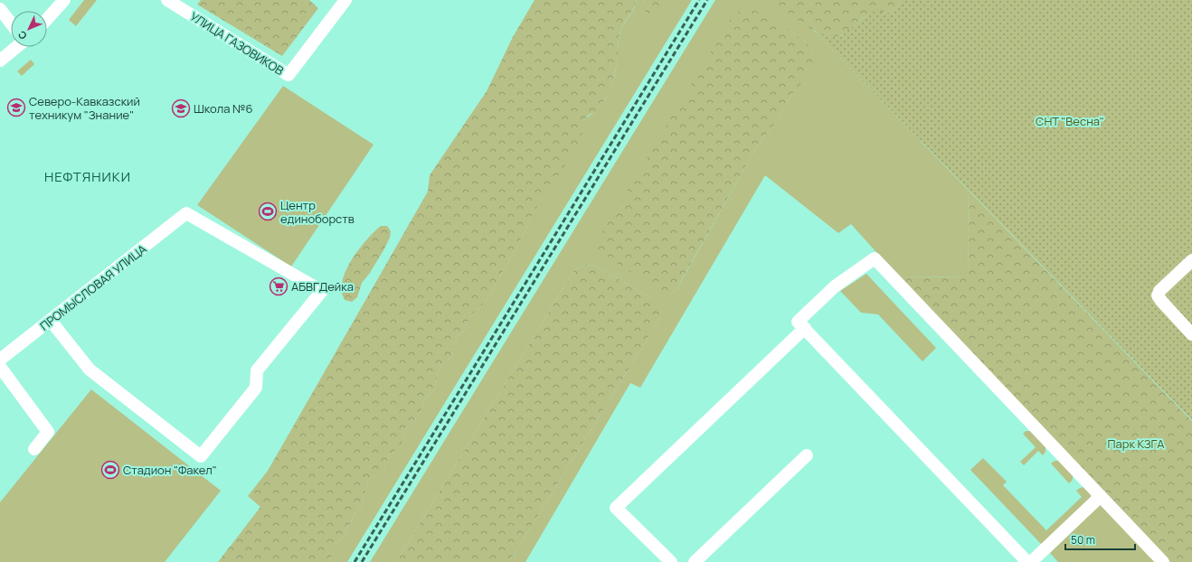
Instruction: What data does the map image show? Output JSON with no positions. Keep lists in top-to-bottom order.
{
  "streets": {
    "street": ["УЛИЦА ГАЗОВИКОВ", "ПРОМЫСЛОВАЯ УЛИЦА"]
  },
  "districts": ["НЕФТЯНИКИ"],
  "parks": ["СНТ \"Весна\"", "Парк КЗГА"],
  "places": {
    "school or university": ["Северо-Кавказский техникум \"Знание\"", "Школа №6"],
    "sports": ["Центр единоборств", "Стадион \"Факел\""],
    "supermarket": ["АБВГДейка"]
  },
  "scale_bar": "50 m",
  "north": "bottom left"
}
